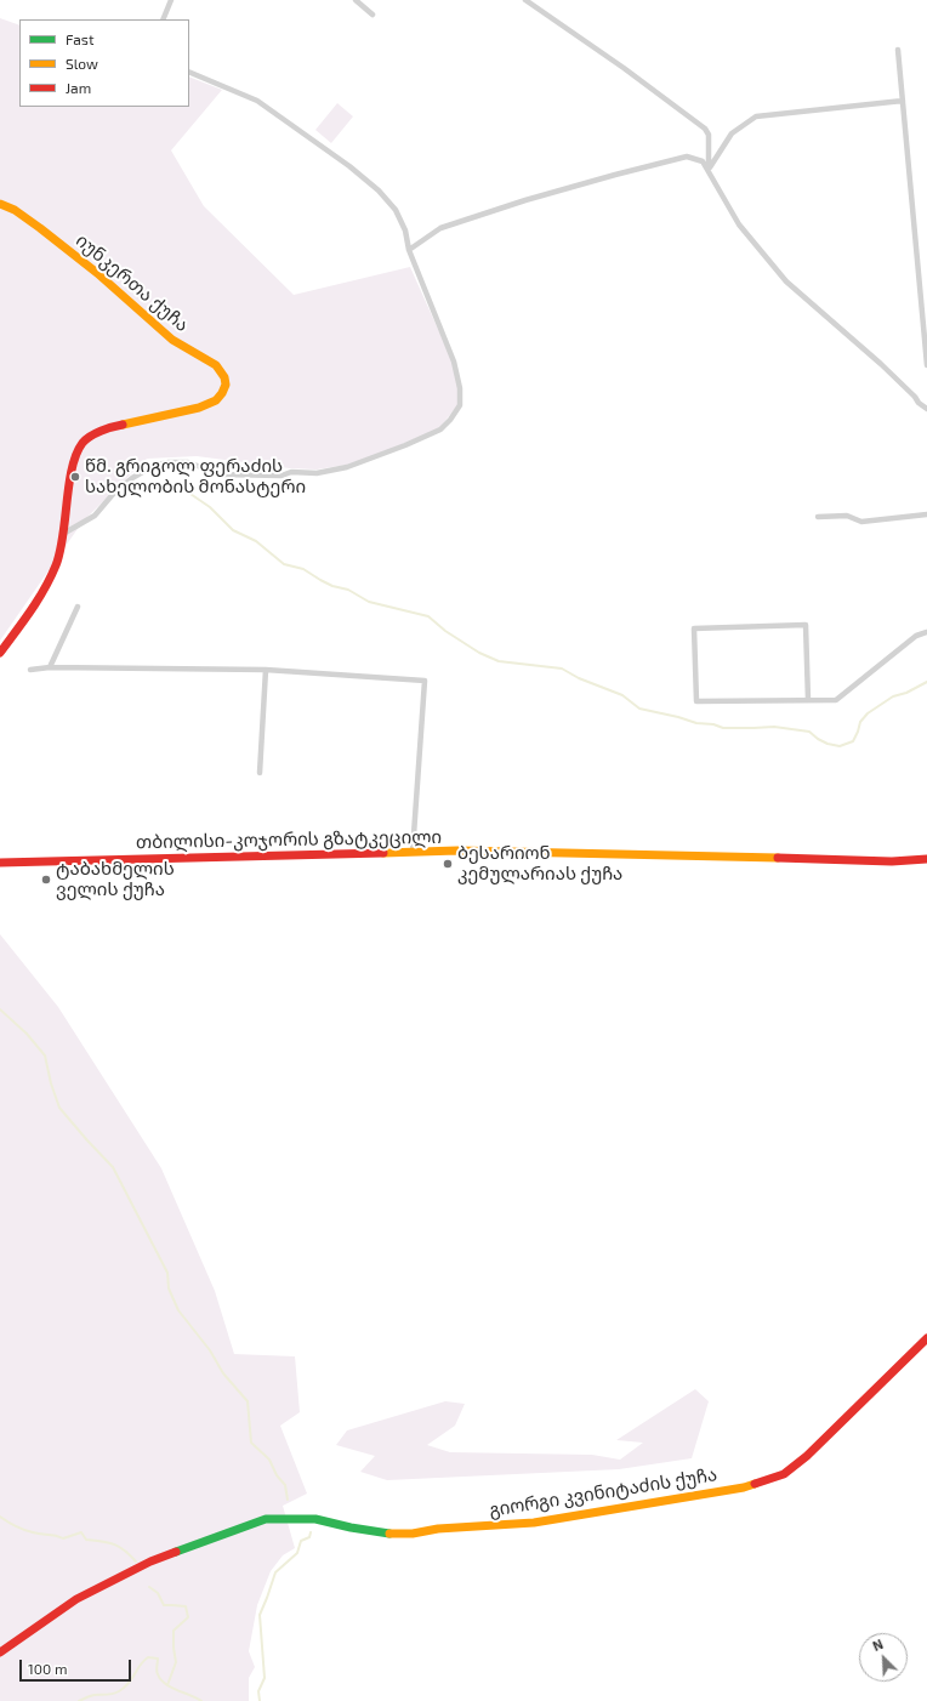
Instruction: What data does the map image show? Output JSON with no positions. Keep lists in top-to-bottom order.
{
  "streets": {
    "main road": ["იუნკერთა ქუჩა", "თბილისი-კოჯორის გზატკეცილი", "გიორგი კვინიტაძის ქუჩა"]
  },
  "places": ["წმ. გრიგოლ ფერაძის სახელობის მონასტერი", "ბესარიონ კემულარიას ქუჩა", "ტაბახმელის ველის ქუჩა"],
  "legend": ["Fast", "Slow", "Jam"],
  "scale_bar": "100 m",
  "north": "top left"
}
